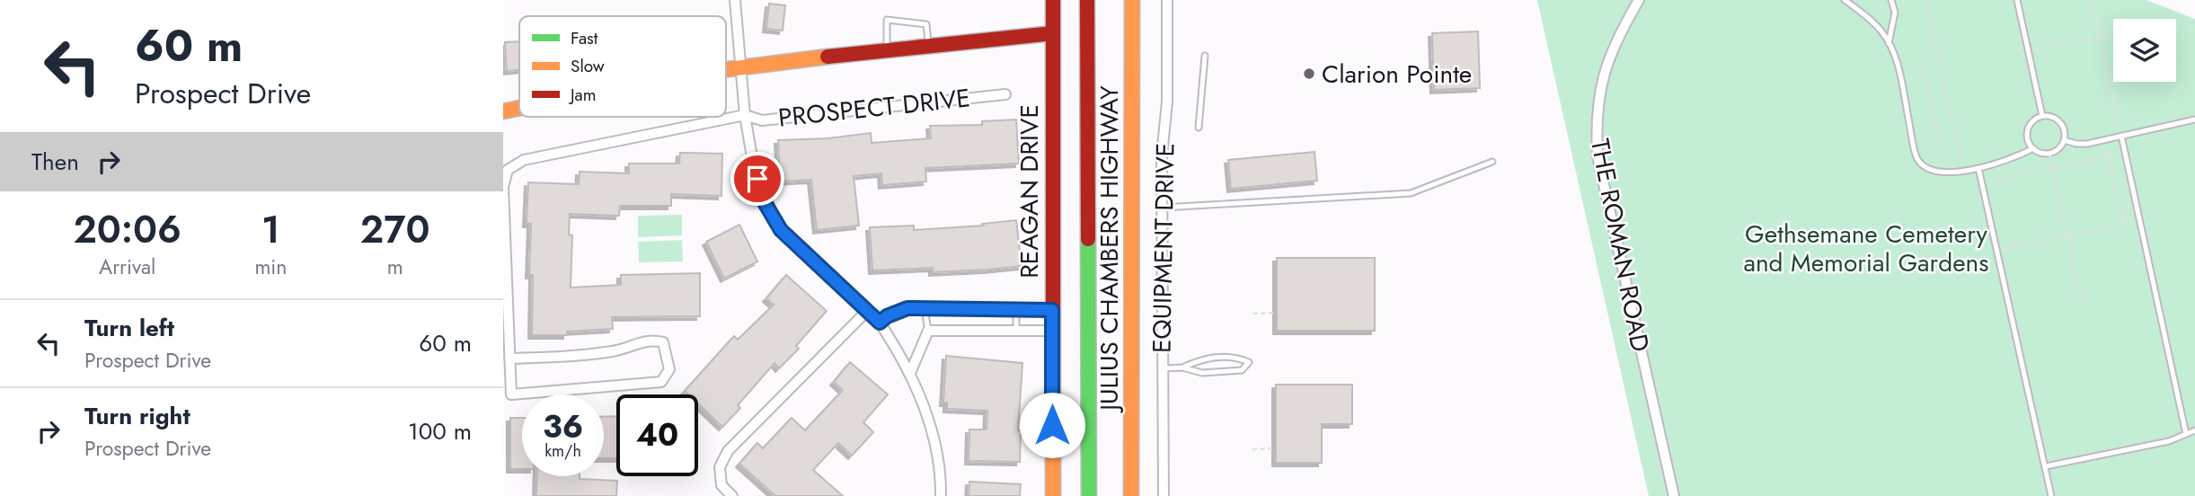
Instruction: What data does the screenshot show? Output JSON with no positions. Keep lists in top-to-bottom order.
{
  "streets": {
    "main road": ["REAGAN DRIVE", "JULIUS CHAMBERS HIGHWAY"],
    "street": ["PROSPECT DRIVE", "THE ROMAN ROAD", "EQUIPMENT DRIVE"]
  },
  "parks": ["Gethsemane Cemetery and Memorial Gardens"],
  "places": ["Clarion Pointe"],
  "legend": ["Fast", "Slow", "Jam"],
  "page": {
    "turn": ["60 m", "Prospect Drive"],
    "then": "Then",
    "eta": [
      "20:06",
      "Arrival",
      "1",
      "min",
      "270",
      "m"
    ],
    "list": [
      {
        "name": "Turn left",
        "note": "Prospect Drive",
        "value": "60 m"
      },
      {
        "name": "Turn right",
        "note": "Prospect Drive",
        "value": "100 m"
      }
    ],
    "speed": "36 km/h",
    "limit": "40"
  }
}
